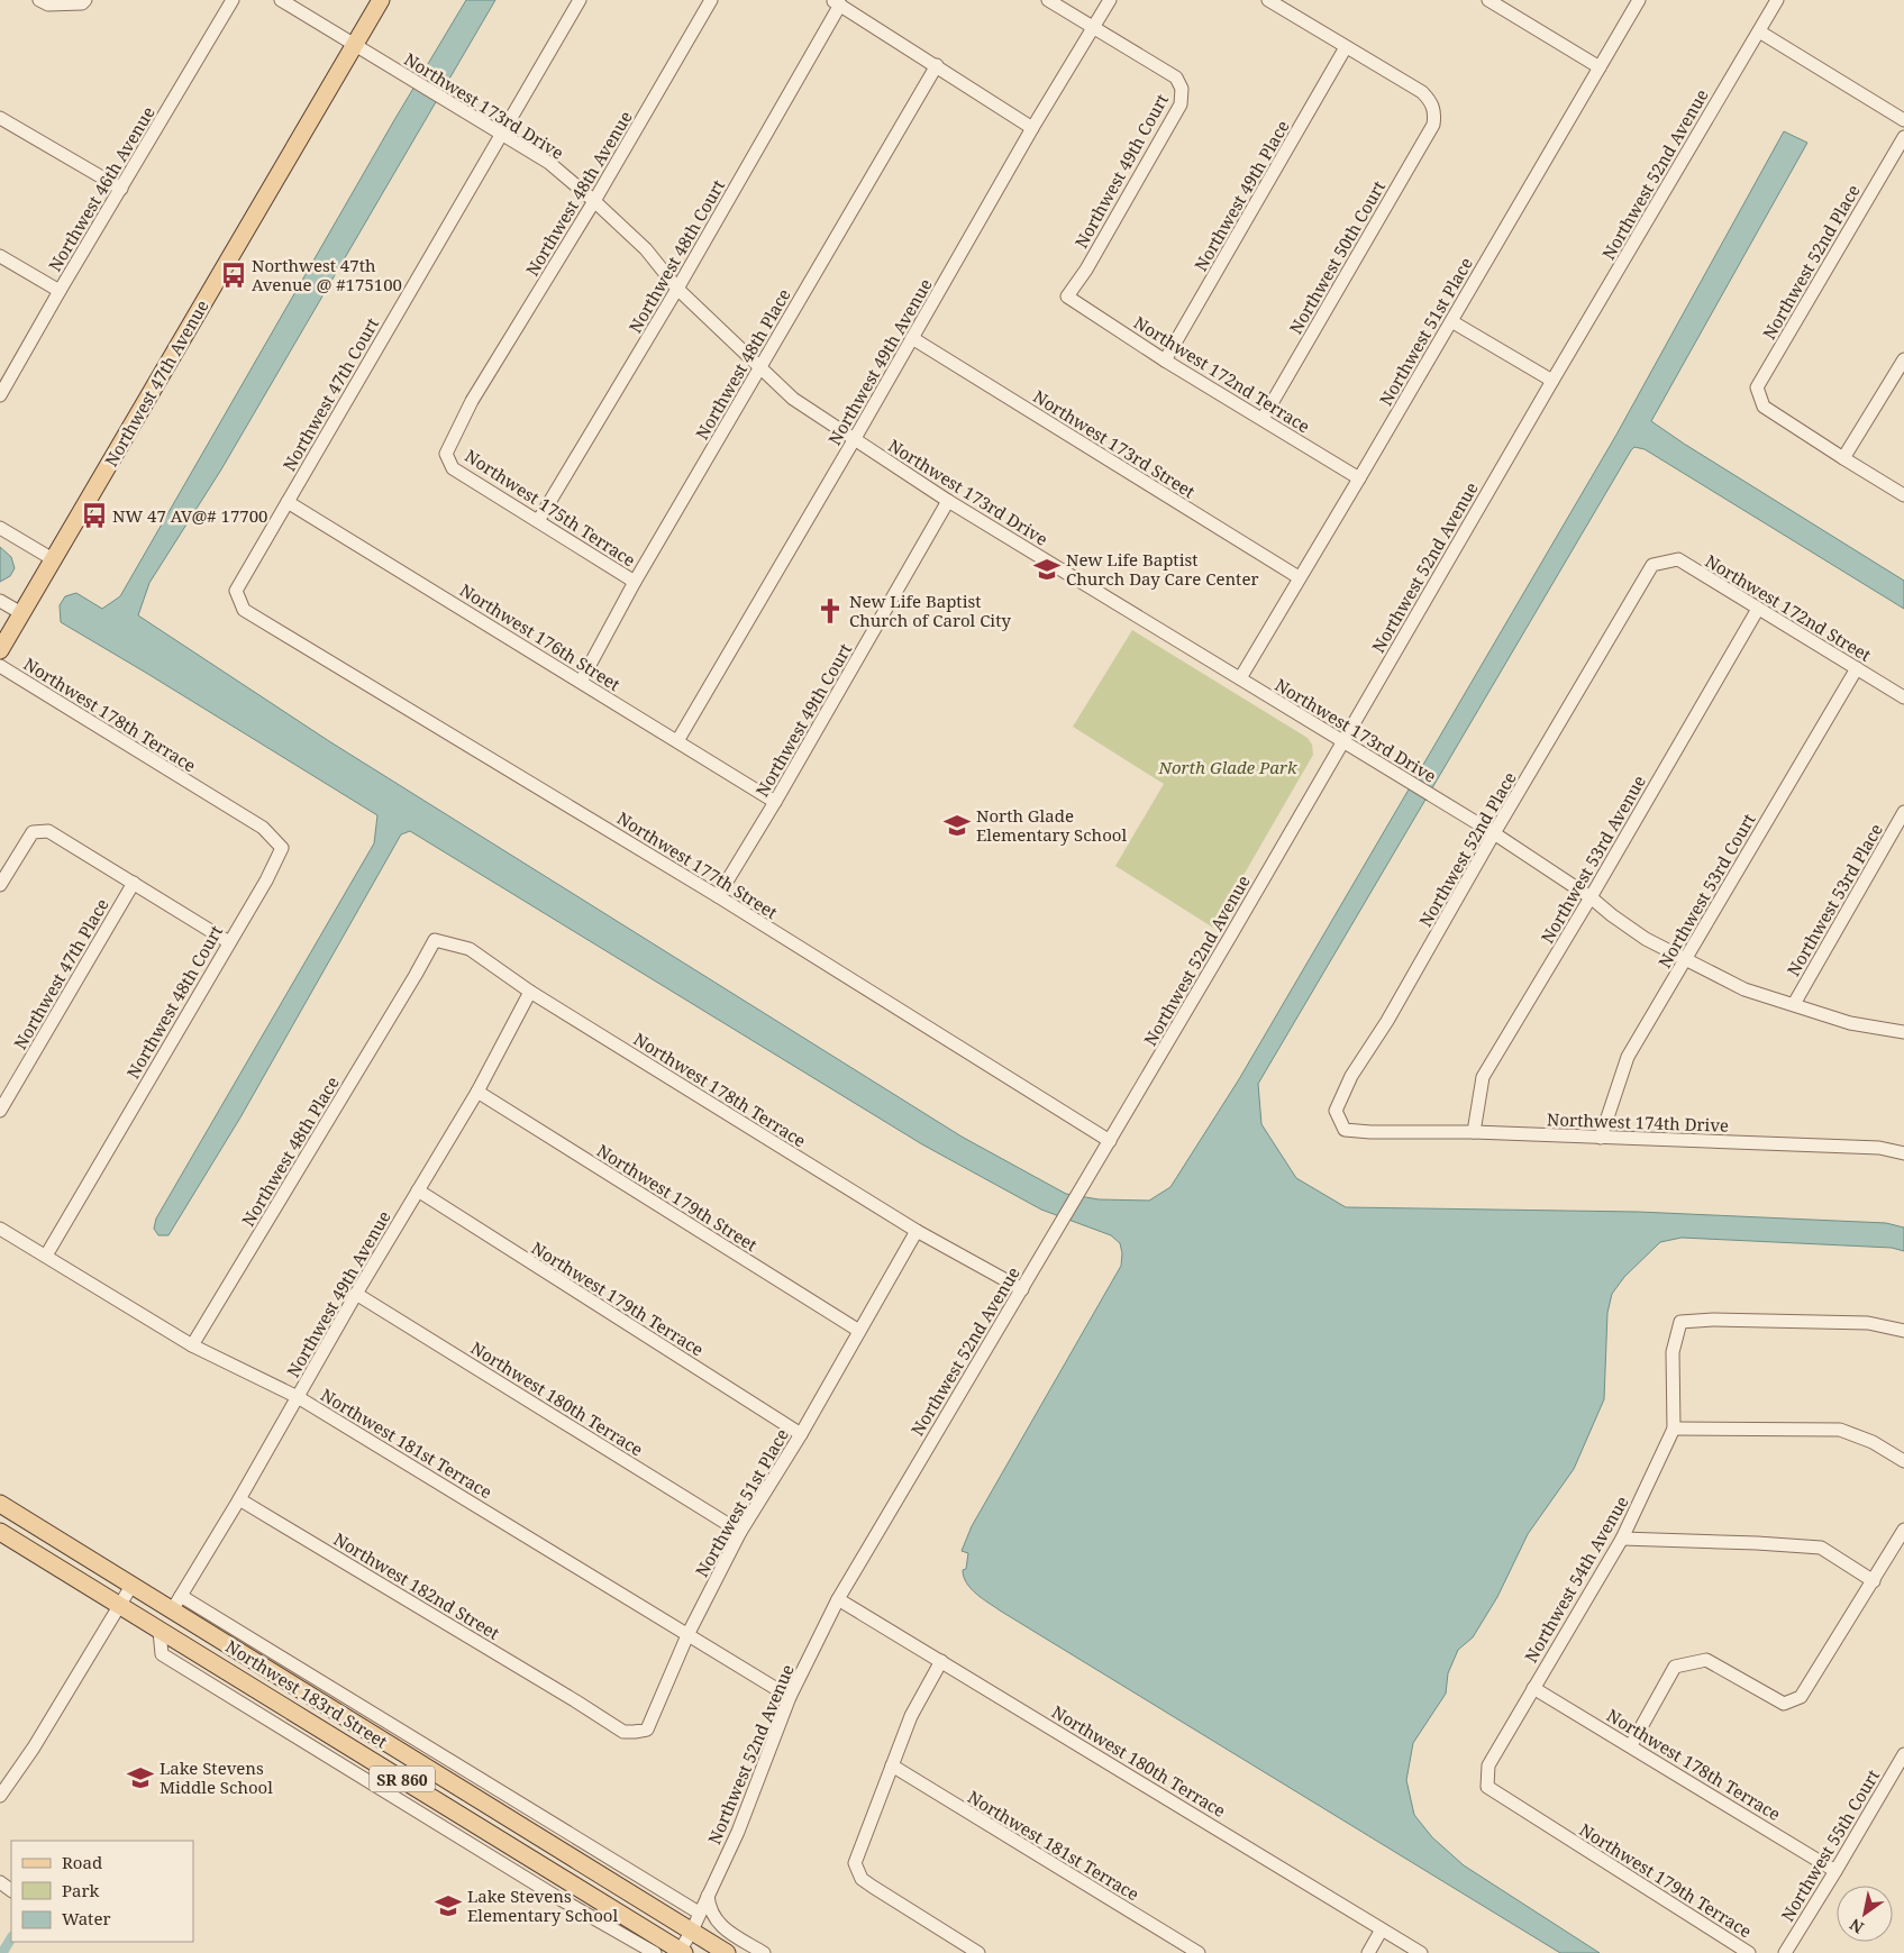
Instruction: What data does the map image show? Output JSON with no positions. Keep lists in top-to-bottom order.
{
  "streets": {
    "main road": ["Northwest 47th Avenue", "Northwest 183rd Street", "SR 860"],
    "street": [
      "Northwest 173rd Drive",
      "Northwest 49th Court",
      "Northwest 52nd Avenue",
      "Northwest 46th Avenue",
      "Northwest 48th Avenue",
      "Northwest 49th Place",
      "Northwest 48th Court",
      "Northwest 50th Court",
      "Northwest 52nd Place",
      "Northwest 51st Place",
      "Northwest 49th Avenue",
      "Northwest 48th Place",
      "Northwest 172nd Terrace",
      "Northwest 47th Court",
      "Northwest 173rd Street",
      "Northwest 175th Terrace",
      "Northwest 172nd Street",
      "Northwest 176th Street",
      "Northwest 178th Terrace",
      "Northwest 53rd Avenue",
      "Northwest 177th Street",
      "Northwest 53rd Court",
      "Northwest 53rd Place",
      "Northwest 47th Place",
      "Northwest 174th Drive",
      "Northwest 179th Street",
      "Northwest 179th Terrace",
      "Northwest 180th Terrace",
      "Northwest 181st Terrace",
      "Northwest 54th Avenue",
      "Northwest 182nd Street",
      "Northwest 55th Court"
    ]
  },
  "crossings": [
    ["Northwest 173rd Drive", "Northwest 49th Court"],
    ["Northwest 173rd Drive", "Northwest 52nd Avenue"],
    ["Northwest 173rd Drive", "Northwest 48th Avenue"],
    ["Northwest 173rd Drive", "Northwest 48th Court"],
    ["Northwest 173rd Drive", "Northwest 52nd Place"],
    ["Northwest 173rd Drive", "Northwest 51st Place"],
    ["Northwest 173rd Drive", "Northwest 49th Avenue"],
    ["Northwest 173rd Drive", "Northwest 48th Place"],
    ["Northwest 173rd Drive", "Northwest 47th Avenue"],
    ["Northwest 173rd Drive", "Northwest 47th Court"],
    ["Northwest 173rd Drive", "Northwest 53rd Avenue"],
    ["Northwest 173rd Drive", "Northwest 53rd Court"],
    ["Northwest 173rd Drive", "Northwest 53rd Place"],
    ["Northwest 49th Court", "Northwest 49th Avenue"],
    ["Northwest 49th Court", "Northwest 172nd Terrace"],
    ["Northwest 49th Court", "Northwest 176th Street"],
    ["Northwest 49th Court", "Northwest 177th Street"],
    ["Northwest 52nd Avenue", "Northwest 178th Terrace"],
    ["Northwest 52nd Avenue", "Northwest 177th Street"],
    ["Northwest 52nd Avenue", "Northwest 180th Terrace"],
    ["Northwest 52nd Avenue", "Northwest 181st Terrace"],
    ["Northwest 52nd Avenue", "Northwest 183rd Street"],
    ["Northwest 48th Avenue", "Northwest 175th Terrace"],
    ["Northwest 49th Place", "Northwest 50th Court"],
    ["Northwest 49th Place", "Northwest 172nd Terrace"],
    ["Northwest 48th Court", "Northwest 175th Terrace"],
    ["Northwest 48th Court", "Northwest 178th Terrace"],
    ["Northwest 48th Court", "Northwest 181st Terrace"],
    ["Northwest 50th Court", "Northwest 172nd Terrace"],
    ["Northwest 52nd Place", "Northwest 172nd Street"],
    ["Northwest 52nd Place", "Northwest 174th Drive"],
    ["Northwest 51st Place", "Northwest 172nd Terrace"],
    ["Northwest 51st Place", "Northwest 173rd Street"],
    ["Northwest 51st Place", "Northwest 178th Terrace"],
    ["Northwest 51st Place", "Northwest 179th Street"],
    ["Northwest 51st Place", "Northwest 179th Terrace"],
    ["Northwest 51st Place", "Northwest 180th Terrace"],
    ["Northwest 51st Place", "Northwest 181st Terrace"],
    ["Northwest 51st Place", "Northwest 182nd Street"],
    ["Northwest 49th Avenue", "Northwest 173rd Street"],
    ["Northwest 49th Avenue", "Northwest 176th Street"],
    ["Northwest 49th Avenue", "Northwest 178th Terrace"],
    ["Northwest 49th Avenue", "Northwest 179th Street"],
    ["Northwest 49th Avenue", "Northwest 179th Terrace"],
    ["Northwest 49th Avenue", "Northwest 180th Terrace"],
    ["Northwest 49th Avenue", "Northwest 181st Terrace"],
    ["Northwest 49th Avenue", "Northwest 182nd Street"],
    ["Northwest 49th Avenue", "Northwest 183rd Street"],
    ["Northwest 48th Place", "Northwest 175th Terrace"],
    ["Northwest 48th Place", "Northwest 176th Street"],
    ["Northwest 48th Place", "Northwest 178th Terrace"],
    ["Northwest 48th Place", "Northwest 181st Terrace"],
    ["Northwest 47th Court", "Northwest 176th Street"],
    ["Northwest 47th Court", "Northwest 177th Street"],
    ["Northwest 172nd Street", "Northwest 53rd Avenue"],
    ["Northwest 172nd Street", "Northwest 53rd Court"],
    ["Northwest 178th Terrace", "Northwest 54th Avenue"],
    ["Northwest 178th Terrace", "Northwest 55th Court"],
    ["Northwest 53rd Avenue", "Northwest 174th Drive"],
    ["Northwest 53rd Court", "Northwest 174th Drive"],
    ["Northwest 179th Terrace", "Northwest 54th Avenue"]
  ],
  "parks": ["North Glade Park"],
  "places": {
    "bus stop": ["Northwest 47th Avenue @ #175100", "NW 47 AV@# 17700"],
    "school or university": [
      "New Life Baptist Church Day Care Center",
      "North Glade Elementary School",
      "Lake Stevens Middle School",
      "Lake Stevens Elementary School"
    ],
    "church": ["New Life Baptist Church of Carol City"]
  },
  "legend": ["Road", "Park", "Water"],
  "north": "bottom left"
}
